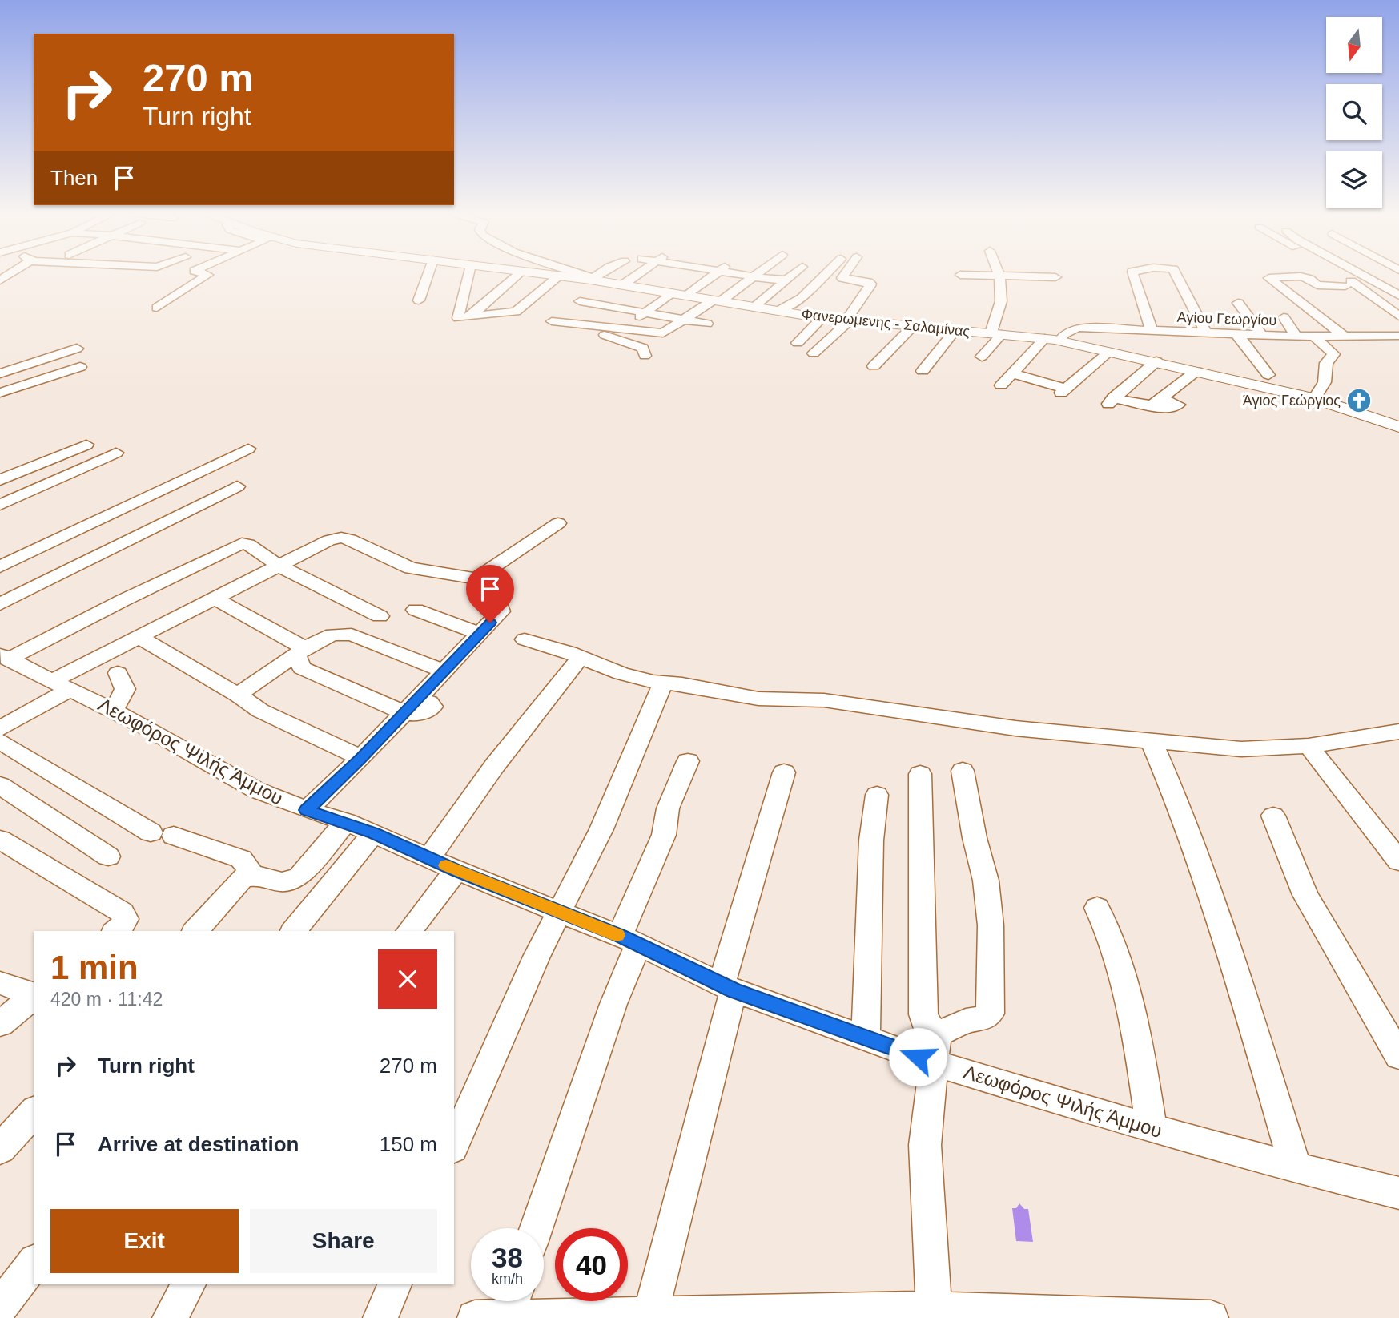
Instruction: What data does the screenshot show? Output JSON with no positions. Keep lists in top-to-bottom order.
{
  "streets": {
    "main road": ["Φανερωμενης - Σαλαμίνας"],
    "street": ["Αγίου Γεωργίου", "Λεωφόρος Ψιλής Άμμου"]
  },
  "crossings": [
    ["Αγίου Γεωργίου", "Φανερωμενης - Σαλαμίνας"]
  ],
  "places": {
    "church": ["Άγιος Γεώργιος"]
  },
  "north": "bottom",
  "page": {
    "turn": ["270 m", "Turn right"],
    "then": "Then",
    "heading": ["1 min", "420 m · 11:42"],
    "list": [
      {
        "name": "Turn right",
        "value": "270 m"
      },
      {
        "name": "Arrive at destination",
        "value": "150 m"
      }
    ],
    "buttons": ["Exit", "Share"],
    "speed": "38 km/h",
    "limit": "40"
  }
}
